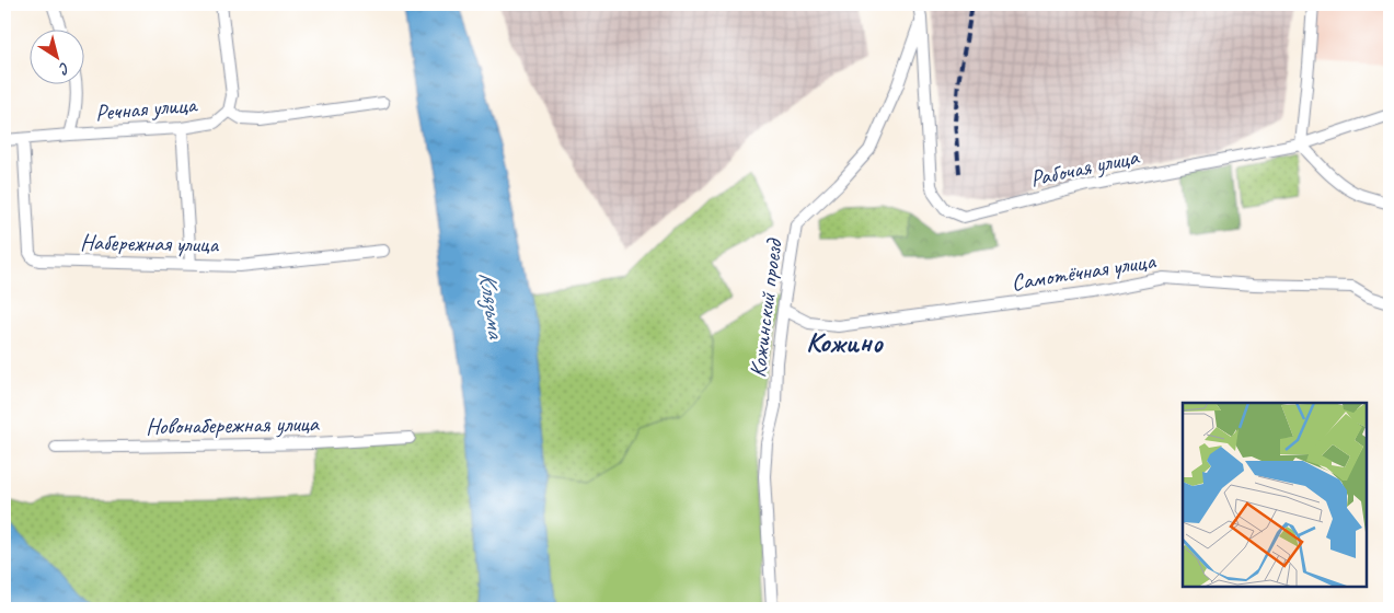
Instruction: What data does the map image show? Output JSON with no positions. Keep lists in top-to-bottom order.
{
  "streets": {
    "street": [
      "Речная улица",
      "Рабочая улица",
      "Набережная улица",
      "Самотёчная улица",
      "Кожинский проезд",
      "Новонабережная улица"
    ]
  },
  "crossings": [
    ["Речная улица", "Набережная улица"],
    ["Рабочая улица", "Кожинский проезд"],
    ["Самотёчная улица", "Кожинский проезд"]
  ],
  "districts": ["Кожино"],
  "water": ["Клязьма"],
  "north": "bottom right"
}
